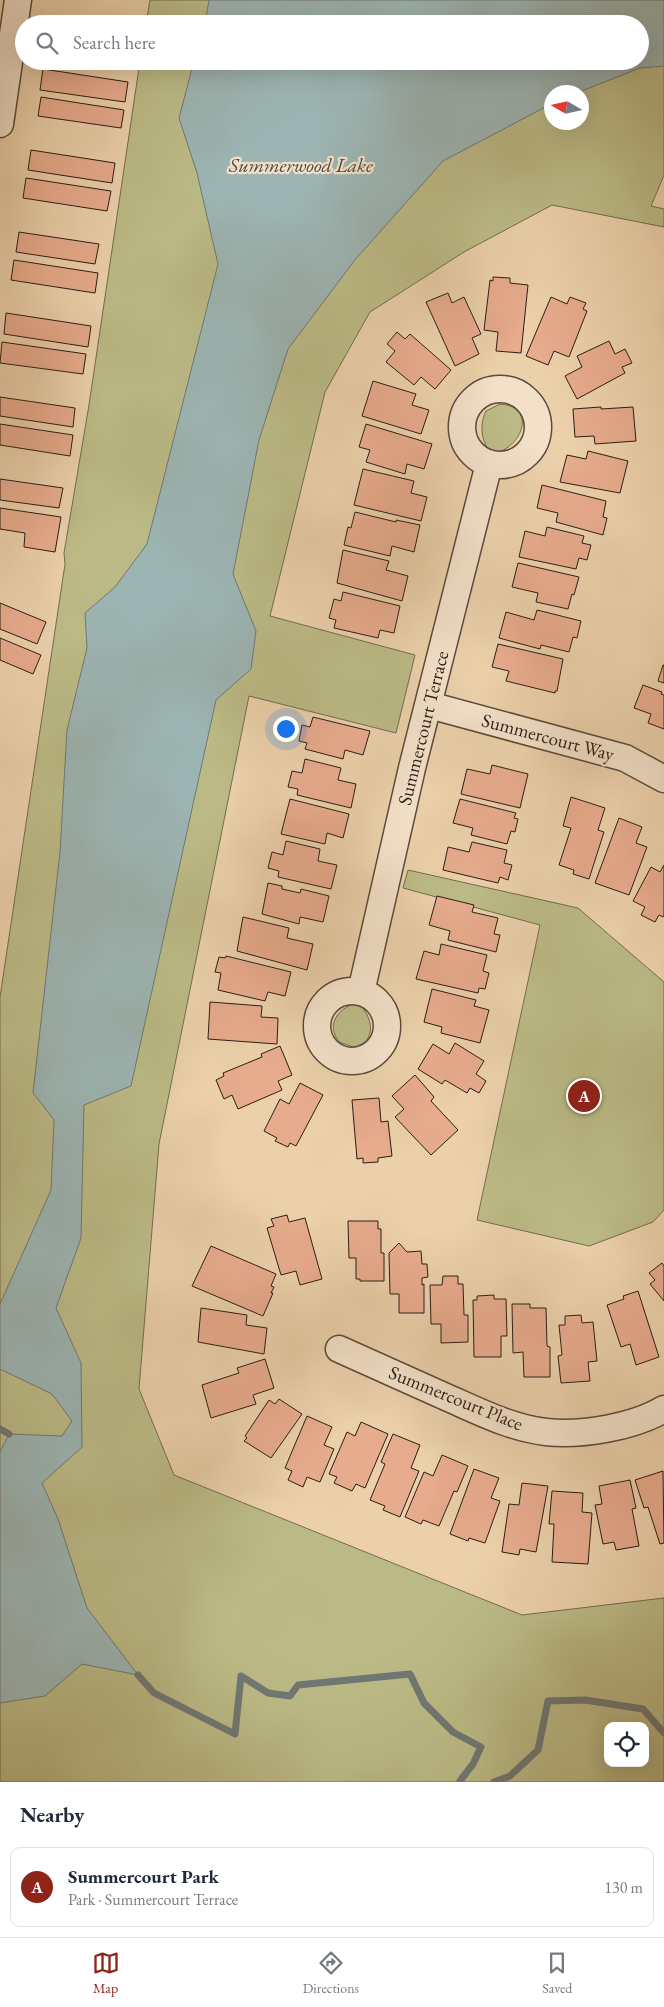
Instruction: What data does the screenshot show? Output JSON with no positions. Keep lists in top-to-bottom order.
{
  "streets": {
    "street": ["Summercourt Terrace", "Summercourt Way", "Summercourt Place"]
  },
  "crossings": [
    ["Summercourt Terrace", "Summercourt Way"]
  ],
  "water": ["Summerwood Lake"],
  "north": "left",
  "page": {
    "search": "Search here",
    "pins": "A",
    "heading": "Nearby",
    "list": [
      {
        "mark": "A",
        "name": "Summercourt Park",
        "note": "Park · Summercourt Terrace",
        "value": "130 m"
      }
    ],
    "nav": ["Map", "Directions", "Saved"]
  }
}
